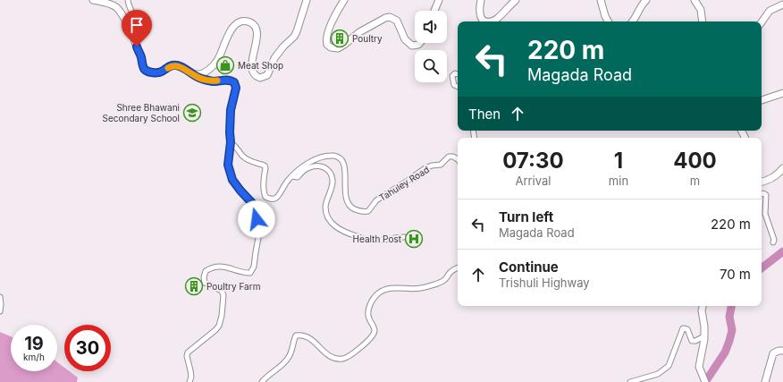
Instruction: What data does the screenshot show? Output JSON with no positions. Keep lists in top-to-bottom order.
{
  "streets": {
    "street": ["Tahuley Road"]
  },
  "places": {
    "building": ["Poultry", "Poultry Farm"],
    "shop": ["Meat Shop"],
    "school or university": ["Shree Bhawani Secondary School"],
    "hospital": ["Health Post"]
  },
  "page": {
    "turn": ["220 m", "Magada Road"],
    "then": "Then",
    "eta": [
      "07:30",
      "Arrival",
      "1",
      "min",
      "400",
      "m"
    ],
    "list": [
      {
        "name": "Turn left",
        "note": "Magada Road",
        "value": "220 m"
      },
      {
        "name": "Continue",
        "note": "Trishuli Highway",
        "value": "70 m"
      }
    ],
    "speed": "19 km/h",
    "limit": "30"
  }
}
